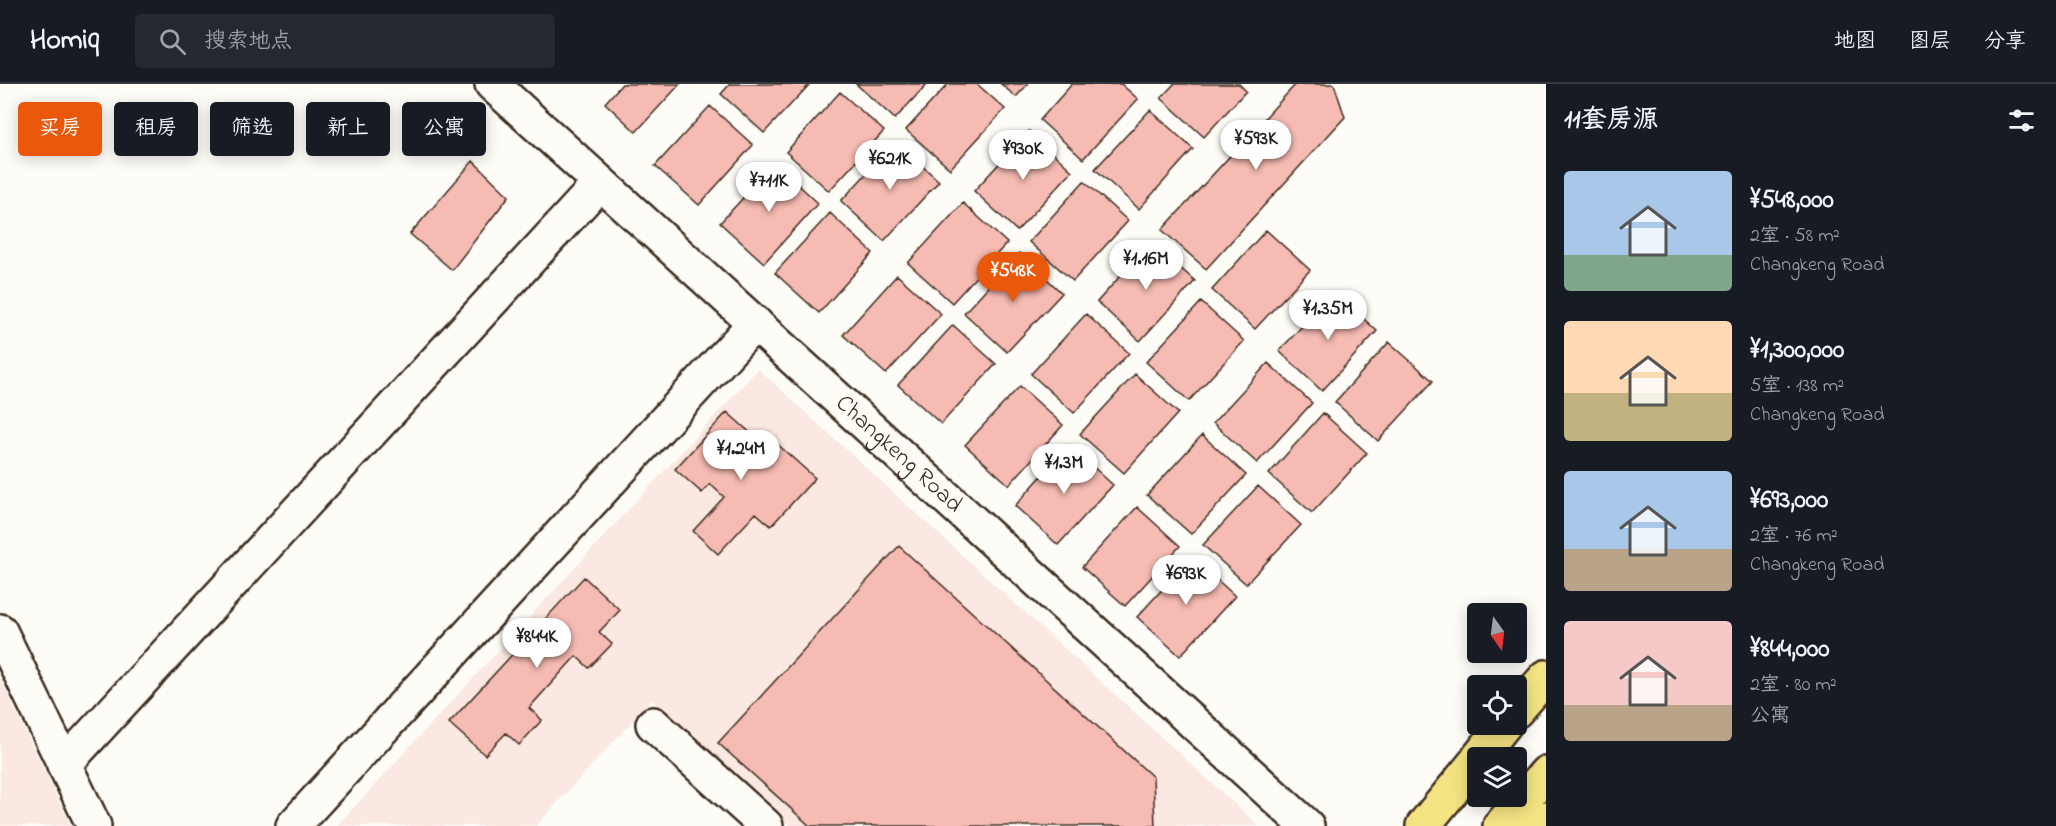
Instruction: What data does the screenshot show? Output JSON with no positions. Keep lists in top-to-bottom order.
{
  "streets": {
    "street": ["Changkeng Road"]
  },
  "north": "bottom",
  "page": {
    "header": "Homiq",
    "search": "搜索地点",
    "nav": ["地图", "图层", "分享"],
    "heading": "11套房源",
    "chip": [
      "买房",
      "租房",
      "筛选",
      "新上",
      "公寓"
    ],
    "price": [
      "¥593K",
      "¥930K",
      "¥621K",
      "¥711K",
      "¥1.16M",
      "¥548K",
      "¥1.35M",
      "¥1.24M",
      "¥1.3M",
      "¥693K",
      "¥844K"
    ],
    "list": [
      {
        "name": "¥548,000",
        "note": "2室 · 58 m² · Changkeng Road"
      },
      {
        "name": "¥1,300,000",
        "note": "5室 · 138 m² · Changkeng Road"
      },
      {
        "name": "¥693,000",
        "note": "2室 · 76 m² · Changkeng Road"
      },
      {
        "name": "¥844,000",
        "note": "2室 · 80 m² · 公寓"
      }
    ]
  }
}
